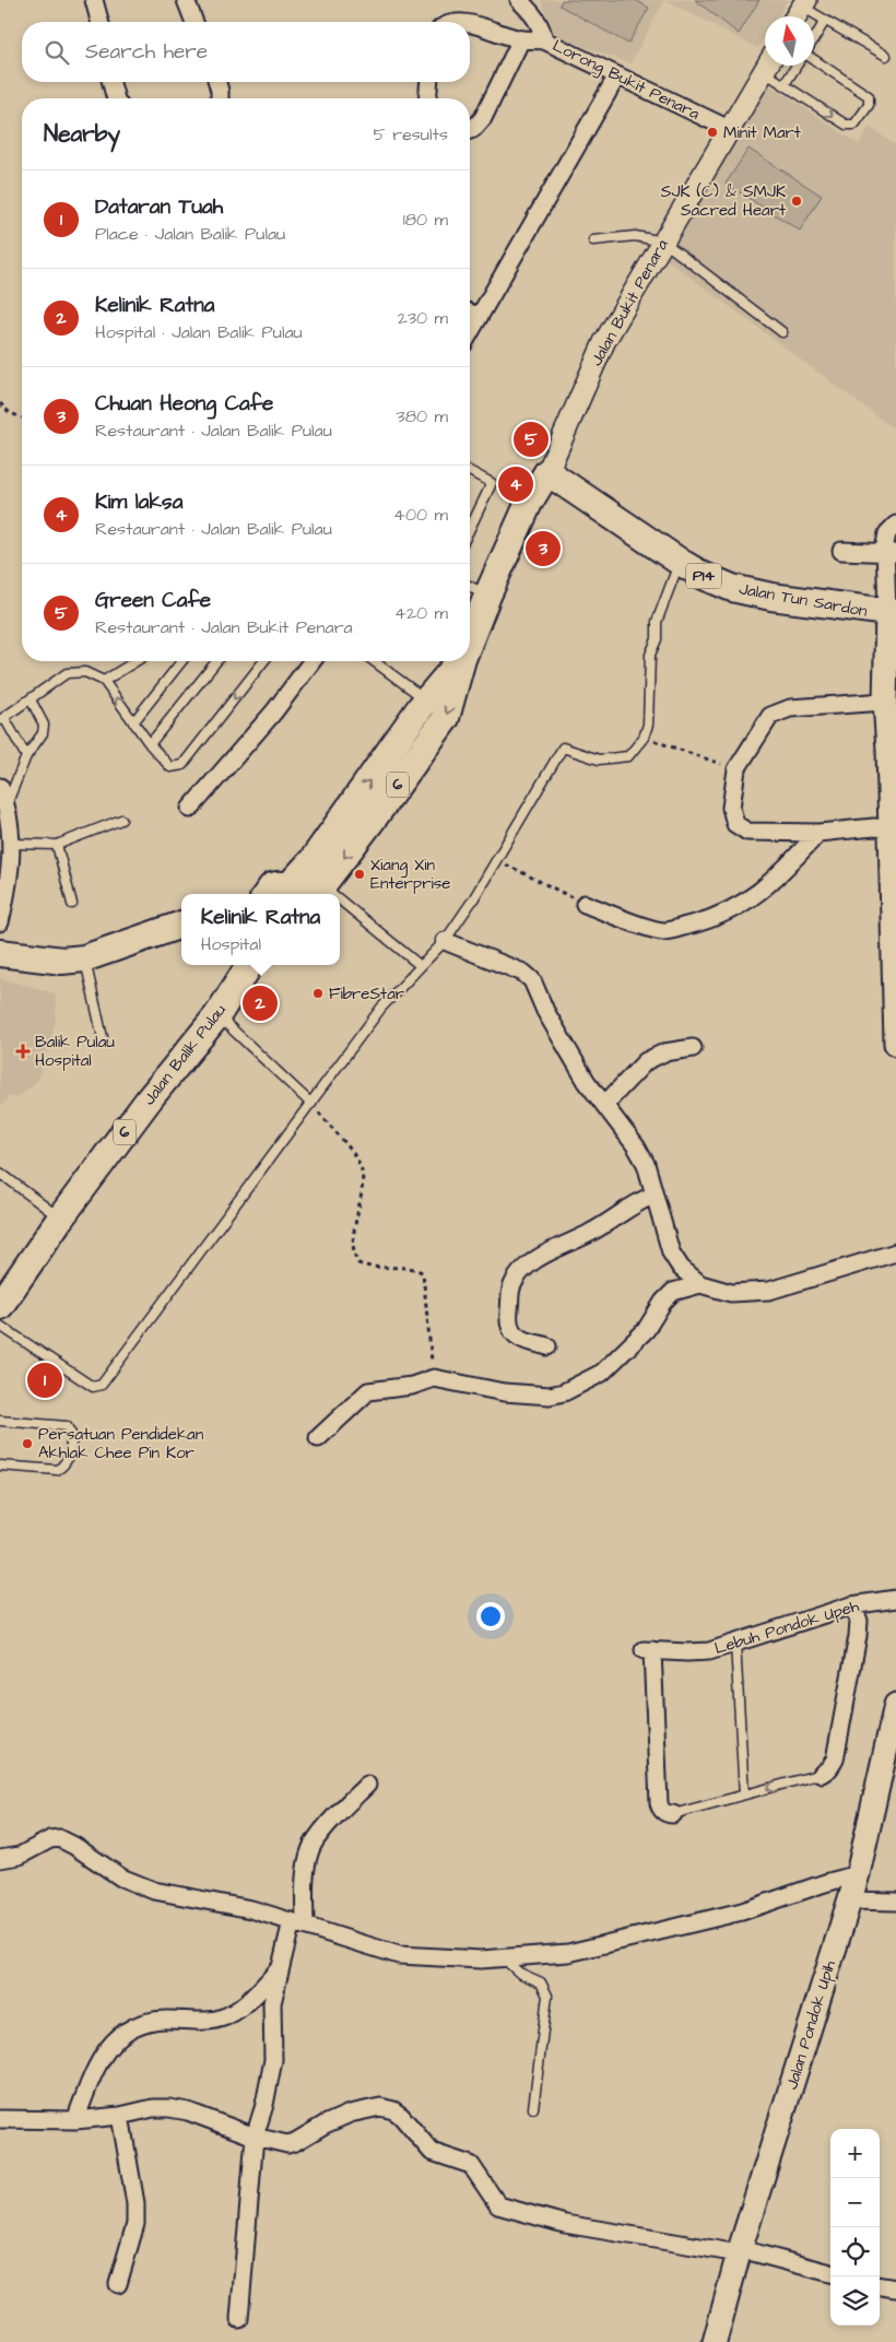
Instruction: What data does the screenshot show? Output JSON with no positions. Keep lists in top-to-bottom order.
{
  "streets": {
    "main road": [
      "P14",
      "Jalan Tun Sardon",
      "6",
      "Jalan Balik Pulau",
      "Jalan Pondok Upih"
    ],
    "street": ["Lorong Bukit Penara", "Jalan Bukit Penara", "Lebuh Pondok Upeh"]
  },
  "crossings": [
    ["Lorong Bukit Penara", "Jalan Bukit Penara"],
    ["Jalan Bukit Penara", "Jalan Tun Sardon"],
    ["Jalan Bukit Penara", "6"],
    ["Jalan Tun Sardon", "6"]
  ],
  "places": {
    "other": [
      "Minit Mart",
      "SJK (C) & SMJK Sacred Heart",
      "Xiang Xin Enterprise",
      "FibreStar",
      "Persatuan Pendidekan Akhlak Chee Pin Kor"
    ],
    "health": ["Balik Pulau Hospital"]
  },
  "north": "top",
  "page": {
    "search": "Search here",
    "heading": ["Nearby", "5 results"],
    "list": [
      {
        "mark": "1",
        "name": "Dataran Tuah",
        "note": "Place · Jalan Balik Pulau",
        "value": "180 m"
      },
      {
        "mark": "2",
        "name": "Kelinik Ratna",
        "note": "Hospital · Jalan Balik Pulau",
        "value": "230 m"
      },
      {
        "mark": "3",
        "name": "Chuan Heong Cafe",
        "note": "Restaurant · Jalan Balik Pulau",
        "value": "380 m"
      },
      {
        "mark": "4",
        "name": "Kim laksa",
        "note": "Restaurant · Jalan Balik Pulau",
        "value": "400 m"
      },
      {
        "mark": "5",
        "name": "Green Cafe",
        "note": "Restaurant · Jalan Bukit Penara",
        "value": "420 m"
      }
    ],
    "pins": [
      "5",
      "4",
      "3",
      "2",
      "1"
    ],
    "popup": ["Kelinik Ratna", "Hospital"],
    "map_buttons": ["+", "−"]
  }
}
